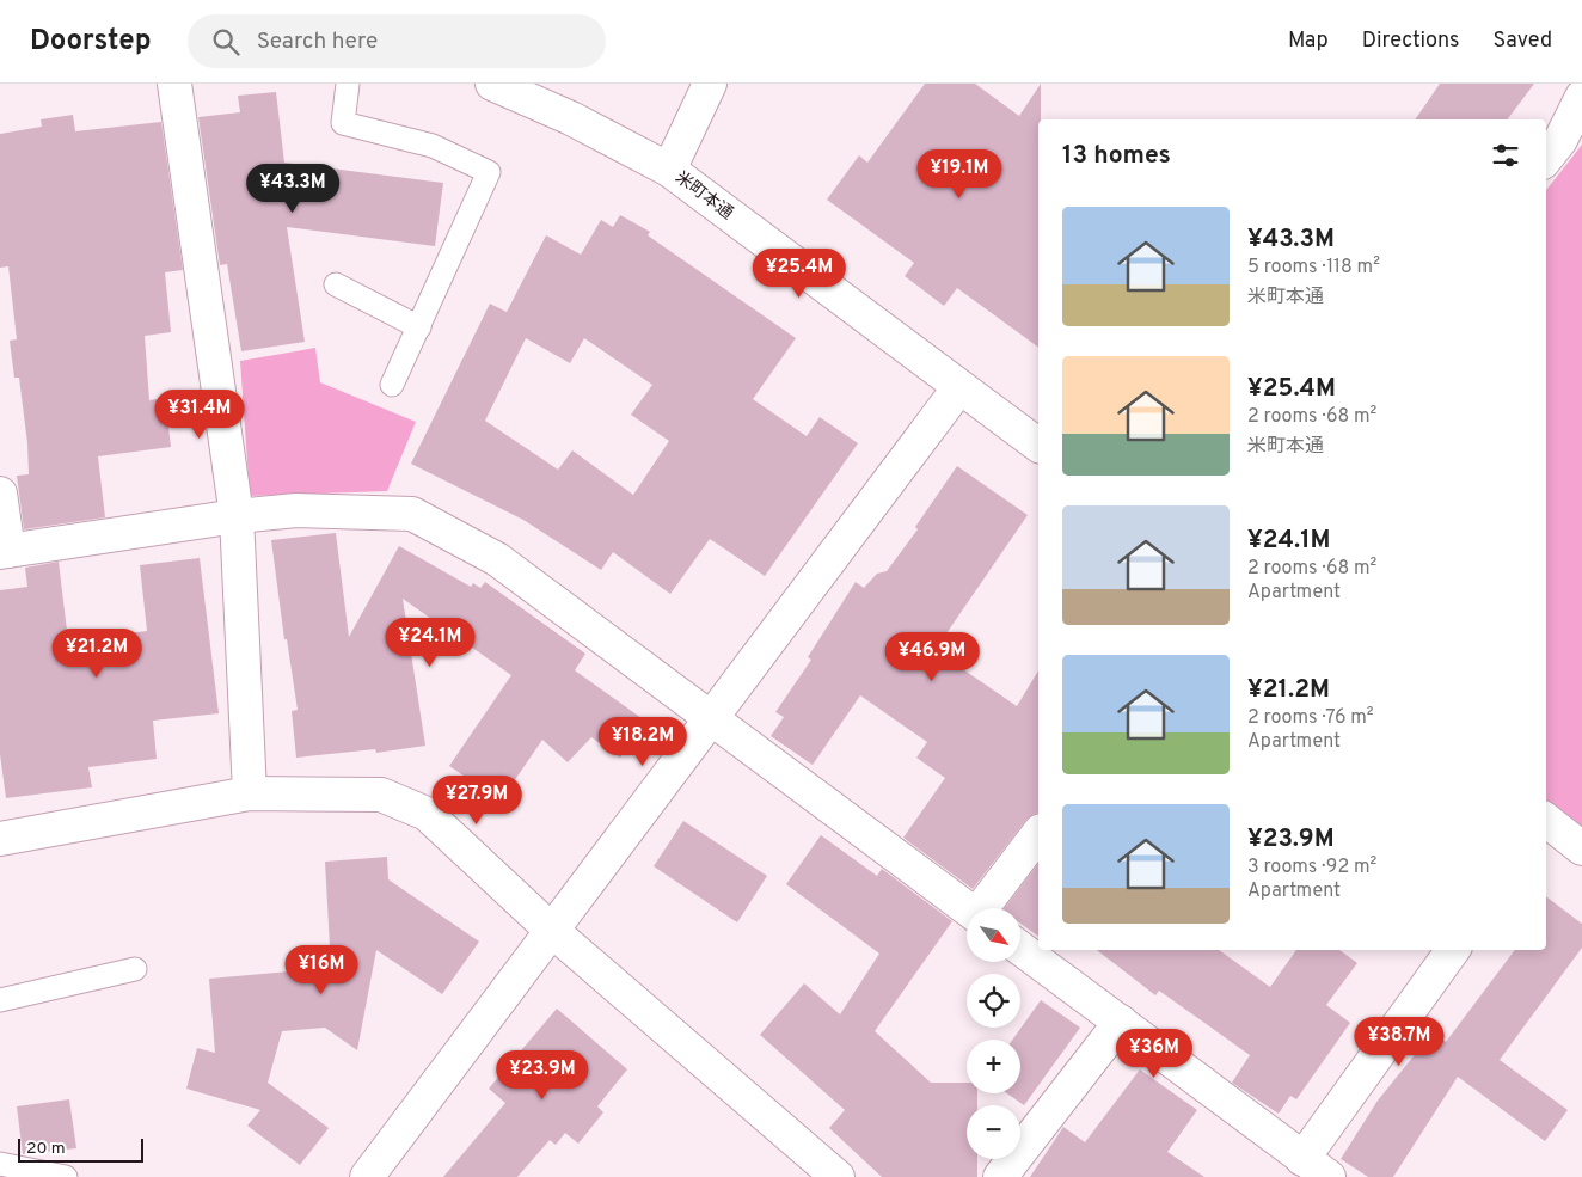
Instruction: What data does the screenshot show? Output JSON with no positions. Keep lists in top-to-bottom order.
{
  "streets": {
    "street": ["米町本通"]
  },
  "scale_bar": "20 m",
  "north": "bottom right",
  "page": {
    "header": "Doorstep",
    "search": "Search here",
    "nav": ["Map", "Directions", "Saved"],
    "heading": "13 homes",
    "price": [
      "¥19.1M",
      "¥43.3M",
      "¥25.4M",
      "¥31.4M",
      "¥24.1M",
      "¥21.2M",
      "¥46.9M",
      "¥18.2M",
      "¥27.9M",
      "¥16M",
      "¥38.7M",
      "¥36M",
      "¥23.9M"
    ],
    "list": [
      {
        "name": "¥43.3M",
        "note": "5 rooms · 118 m² · 米町本通"
      },
      {
        "name": "¥25.4M",
        "note": "2 rooms · 68 m² · 米町本通"
      },
      {
        "name": "¥24.1M",
        "note": "2 rooms · 68 m² · Apartment"
      },
      {
        "name": "¥21.2M",
        "note": "2 rooms · 76 m² · Apartment"
      },
      {
        "name": "¥23.9M",
        "note": "3 rooms · 92 m² · Apartment"
      }
    ],
    "map_buttons": ["+", "−"],
    "scale": "20 m"
  }
}
